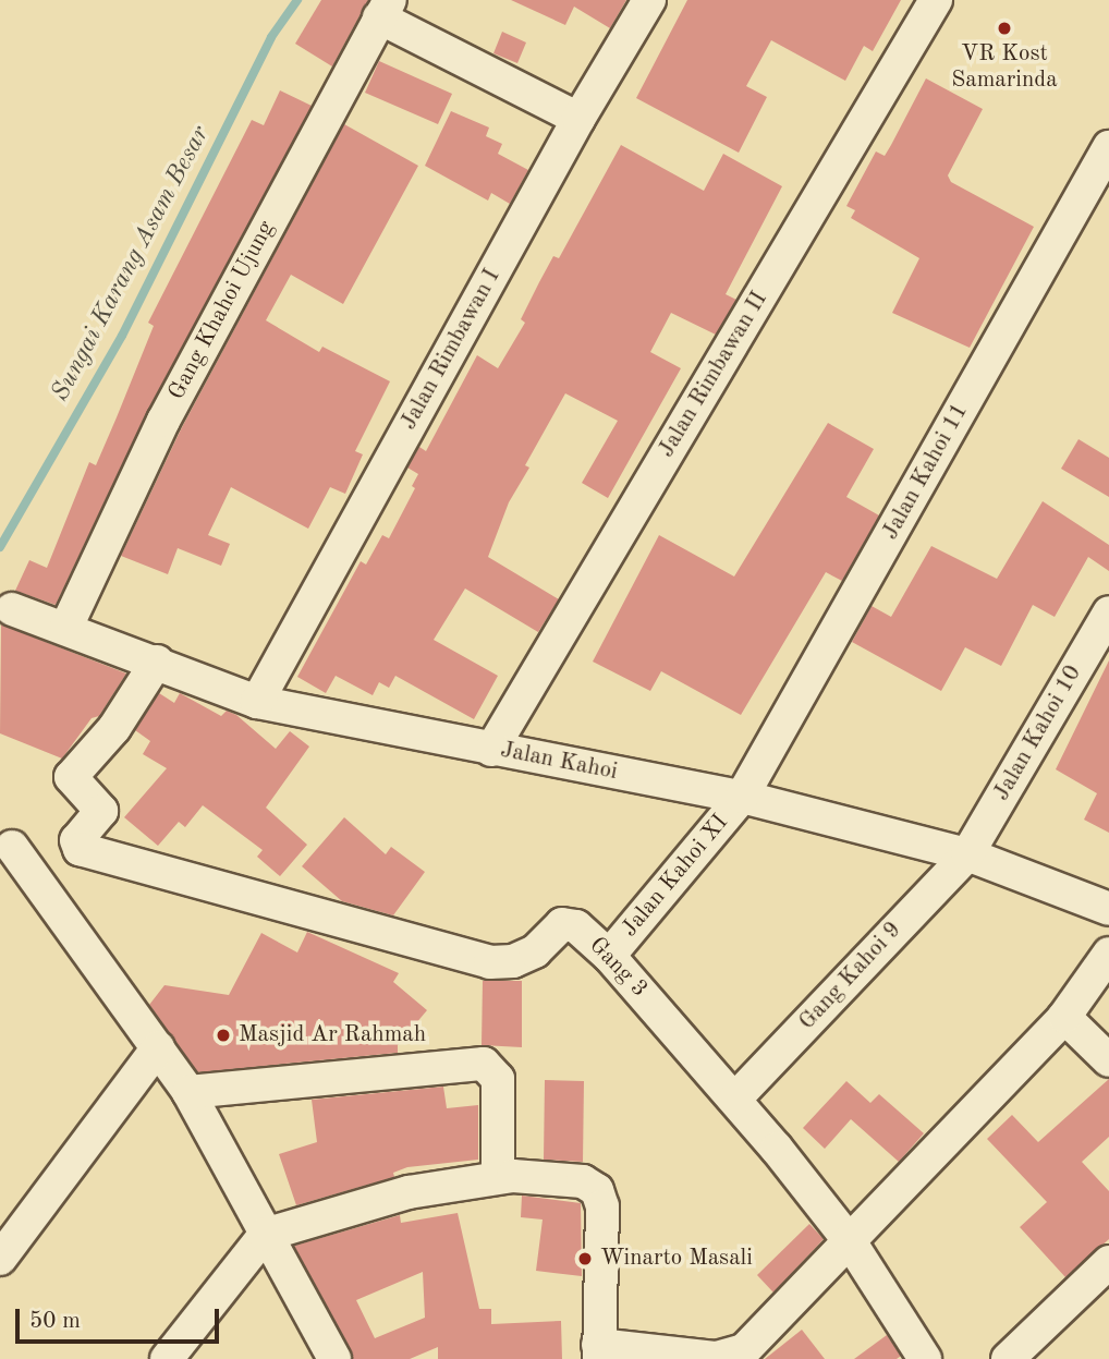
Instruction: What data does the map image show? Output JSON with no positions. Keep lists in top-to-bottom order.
{
  "streets": {
    "street": [
      "Gang Khahoi Ujung",
      "Jalan Rimbawan I",
      "Jalan Rimbawan II",
      "Jalan Kahoi 11",
      "Jalan Kahoi 10",
      "Jalan Kahoi",
      "Jalan Kahoi XI",
      "Gang 3",
      "Gang Kahoi 9"
    ]
  },
  "crossings": [
    ["Gang Khahoi Ujung", "Jalan Kahoi"],
    ["Jalan Rimbawan I", "Jalan Kahoi"],
    ["Jalan Rimbawan II", "Jalan Kahoi"],
    ["Jalan Kahoi 11", "Jalan Kahoi"],
    ["Jalan Kahoi 11", "Jalan Kahoi XI"],
    ["Jalan Kahoi 10", "Jalan Kahoi"],
    ["Jalan Kahoi 10", "Gang Kahoi 9"],
    ["Jalan Kahoi", "Jalan Kahoi XI"],
    ["Jalan Kahoi", "Gang 3"],
    ["Jalan Kahoi", "Gang Kahoi 9"],
    ["Jalan Kahoi XI", "Gang 3"],
    ["Gang 3", "Gang Kahoi 9"]
  ],
  "water": ["Sungai Karang Asam Besar"],
  "places": ["VR Kost Samarinda", "Masjid Ar Rahmah", "Winarto Masali"],
  "scale_bar": "50 m"
}
